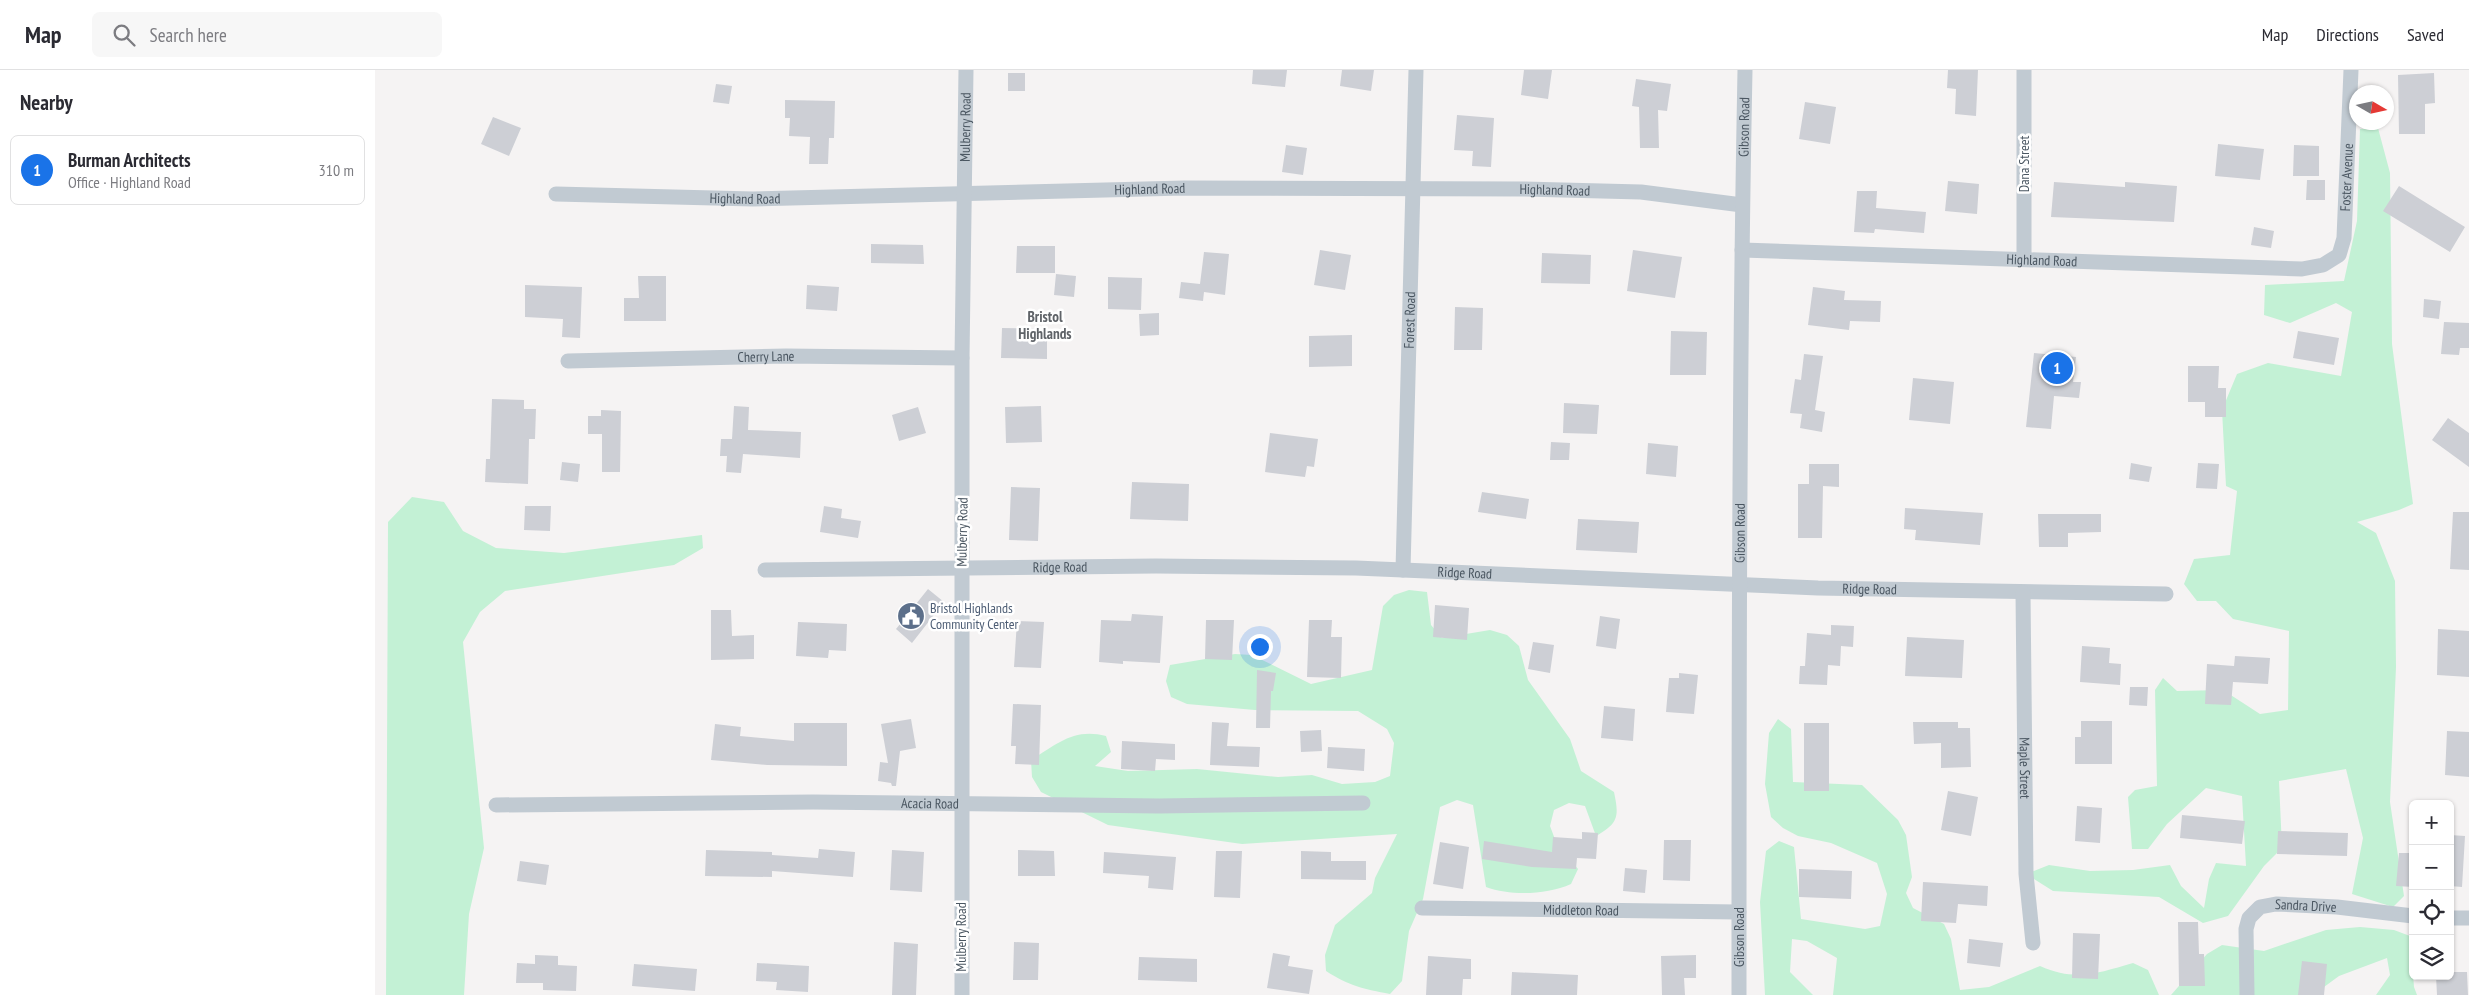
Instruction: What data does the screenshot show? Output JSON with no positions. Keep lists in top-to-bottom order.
{
  "streets": {
    "street": [
      "Mulberry Road",
      "Gibson Road",
      "Dana Street",
      "Foster Avenue",
      "Highland Road",
      "Forest Road",
      "Cherry Lane",
      "Ridge Road",
      "Maple Street",
      "Acacia Road",
      "Sandra Drive",
      "Middleton Road"
    ]
  },
  "crossings": [
    ["Mulberry Road", "Highland Road"],
    ["Mulberry Road", "Cherry Lane"],
    ["Mulberry Road", "Ridge Road"],
    ["Mulberry Road", "Acacia Road"],
    ["Gibson Road", "Highland Road"],
    ["Gibson Road", "Ridge Road"],
    ["Gibson Road", "Middleton Road"],
    ["Dana Street", "Highland Road"],
    ["Foster Avenue", "Highland Road"],
    ["Highland Road", "Forest Road"],
    ["Forest Road", "Ridge Road"],
    ["Ridge Road", "Maple Street"]
  ],
  "districts": ["Bristol Highlands"],
  "places": {
    "public building": ["Bristol Highlands Community Center"]
  },
  "north": "right",
  "page": {
    "header": "Map",
    "search": "Search here",
    "nav": ["Map", "Directions", "Saved"],
    "heading": "Nearby",
    "list": [
      {
        "mark": "1",
        "name": "Burman Architects",
        "note": "Office · Highland Road",
        "value": "310 m"
      }
    ],
    "pins": "1",
    "map_buttons": ["+", "−"]
  }
}
